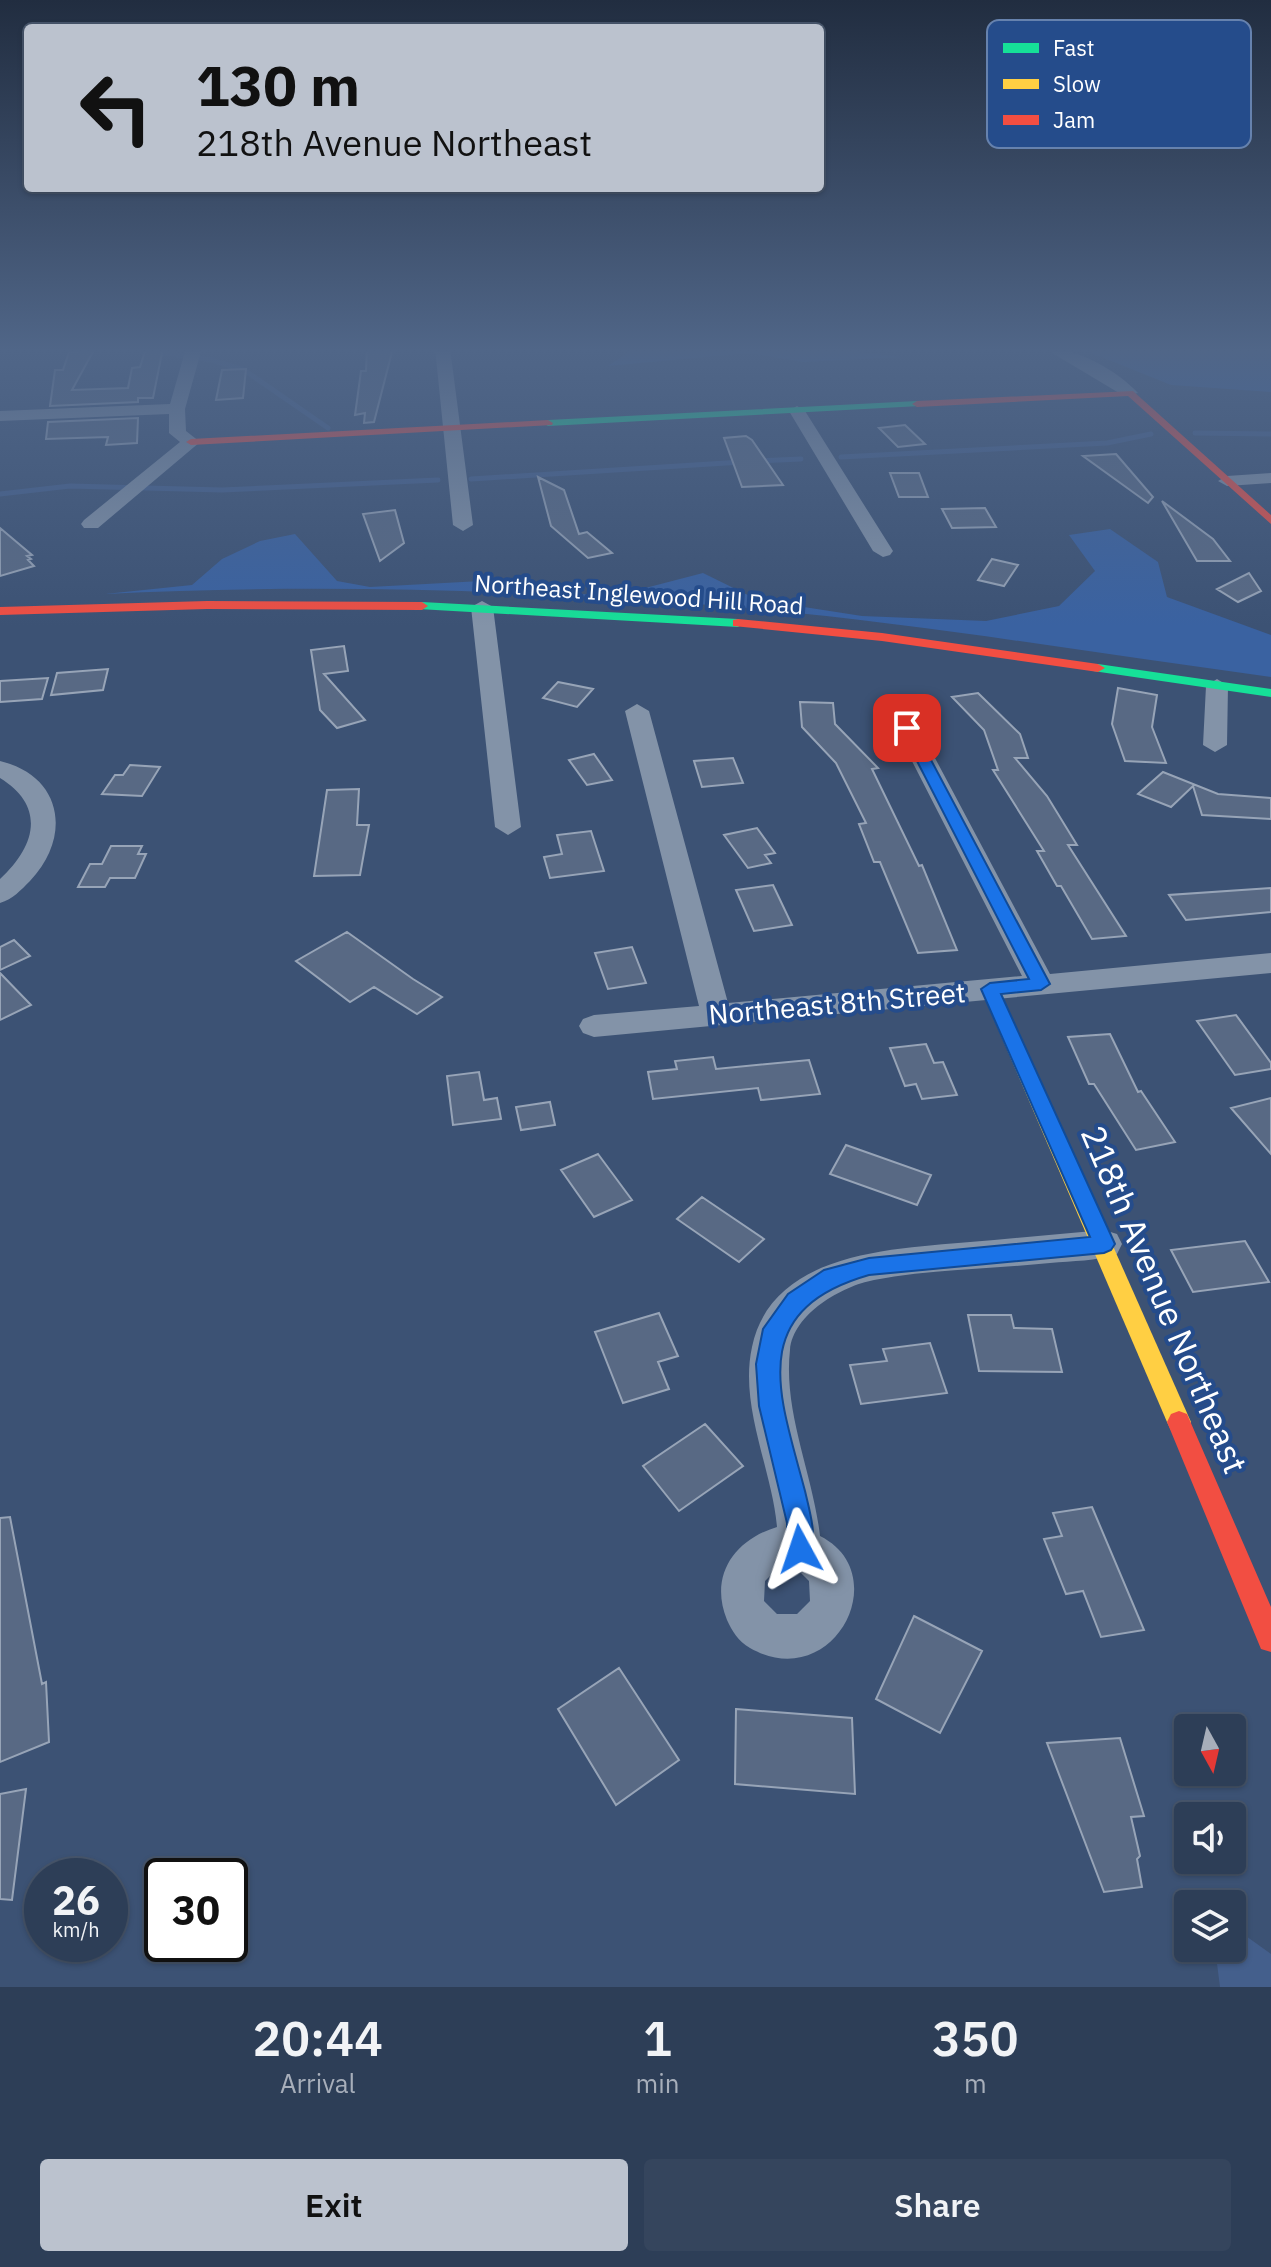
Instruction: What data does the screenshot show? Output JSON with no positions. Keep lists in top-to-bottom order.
{
  "streets": {
    "street": ["Northeast Inglewood Hill Road", "Northeast 8th Street", "218th Avenue Northeast"]
  },
  "crossings": [
    ["Northeast 8th Street", "218th Avenue Northeast"]
  ],
  "legend": ["Fast", "Slow", "Jam"],
  "north": "bottom",
  "page": {
    "turn": ["130 m", "218th Avenue Northeast"],
    "speed": "26 km/h",
    "limit": "30",
    "eta": [
      "20:44",
      "Arrival",
      "1",
      "min",
      "350",
      "m"
    ],
    "buttons": ["Exit", "Share"]
  }
}
